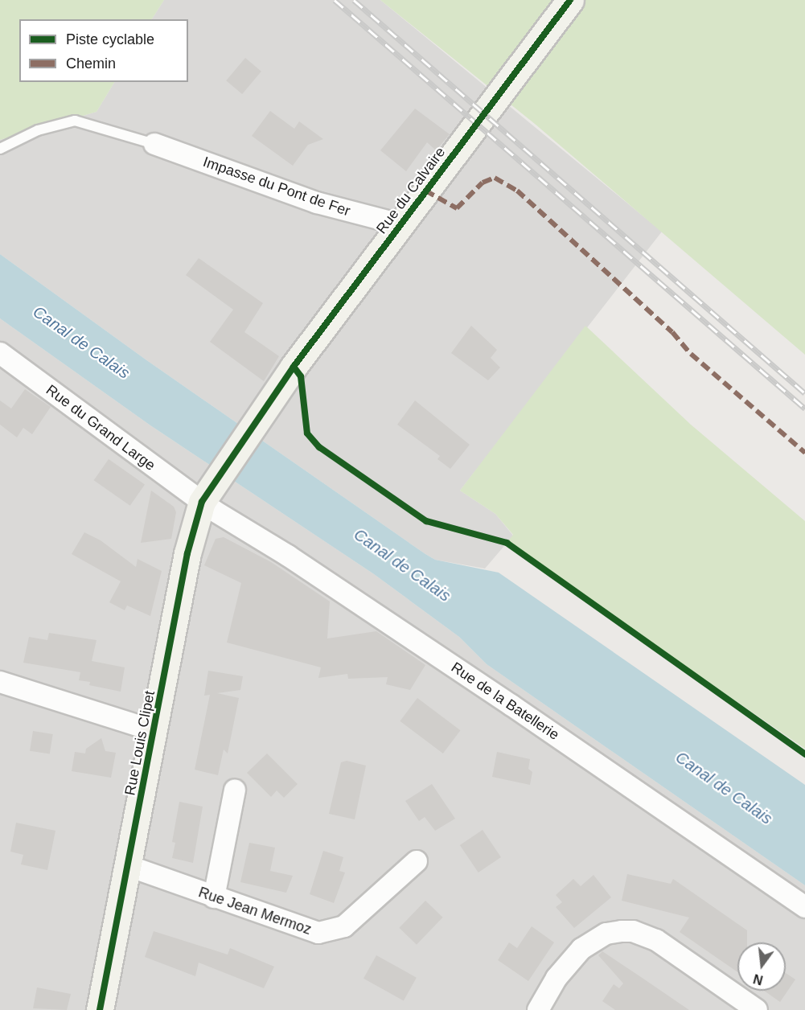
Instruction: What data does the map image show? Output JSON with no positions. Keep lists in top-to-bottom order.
{
  "streets": {
    "street": [
      "Impasse du Pont de Fer",
      "Rue du Calvaire",
      "Rue du Grand Large",
      "Rue de la Batellerie",
      "Rue Louis Clipet",
      "Rue Jean Mermoz"
    ]
  },
  "crossings": [
    ["Impasse du Pont de Fer", "Rue du Calvaire"],
    ["Rue du Calvaire", "Rue du Grand Large"],
    ["Rue du Calvaire", "Rue de la Batellerie"],
    ["Rue du Calvaire", "Rue Louis Clipet"],
    ["Rue du Grand Large", "Rue de la Batellerie"],
    ["Rue du Grand Large", "Rue Louis Clipet"],
    ["Rue de la Batellerie", "Rue Louis Clipet"],
    ["Rue Louis Clipet", "Rue Jean Mermoz"]
  ],
  "water": ["Canal de Calais"],
  "legend": ["Piste cyclable", "Chemin"],
  "north": "bottom"
}
